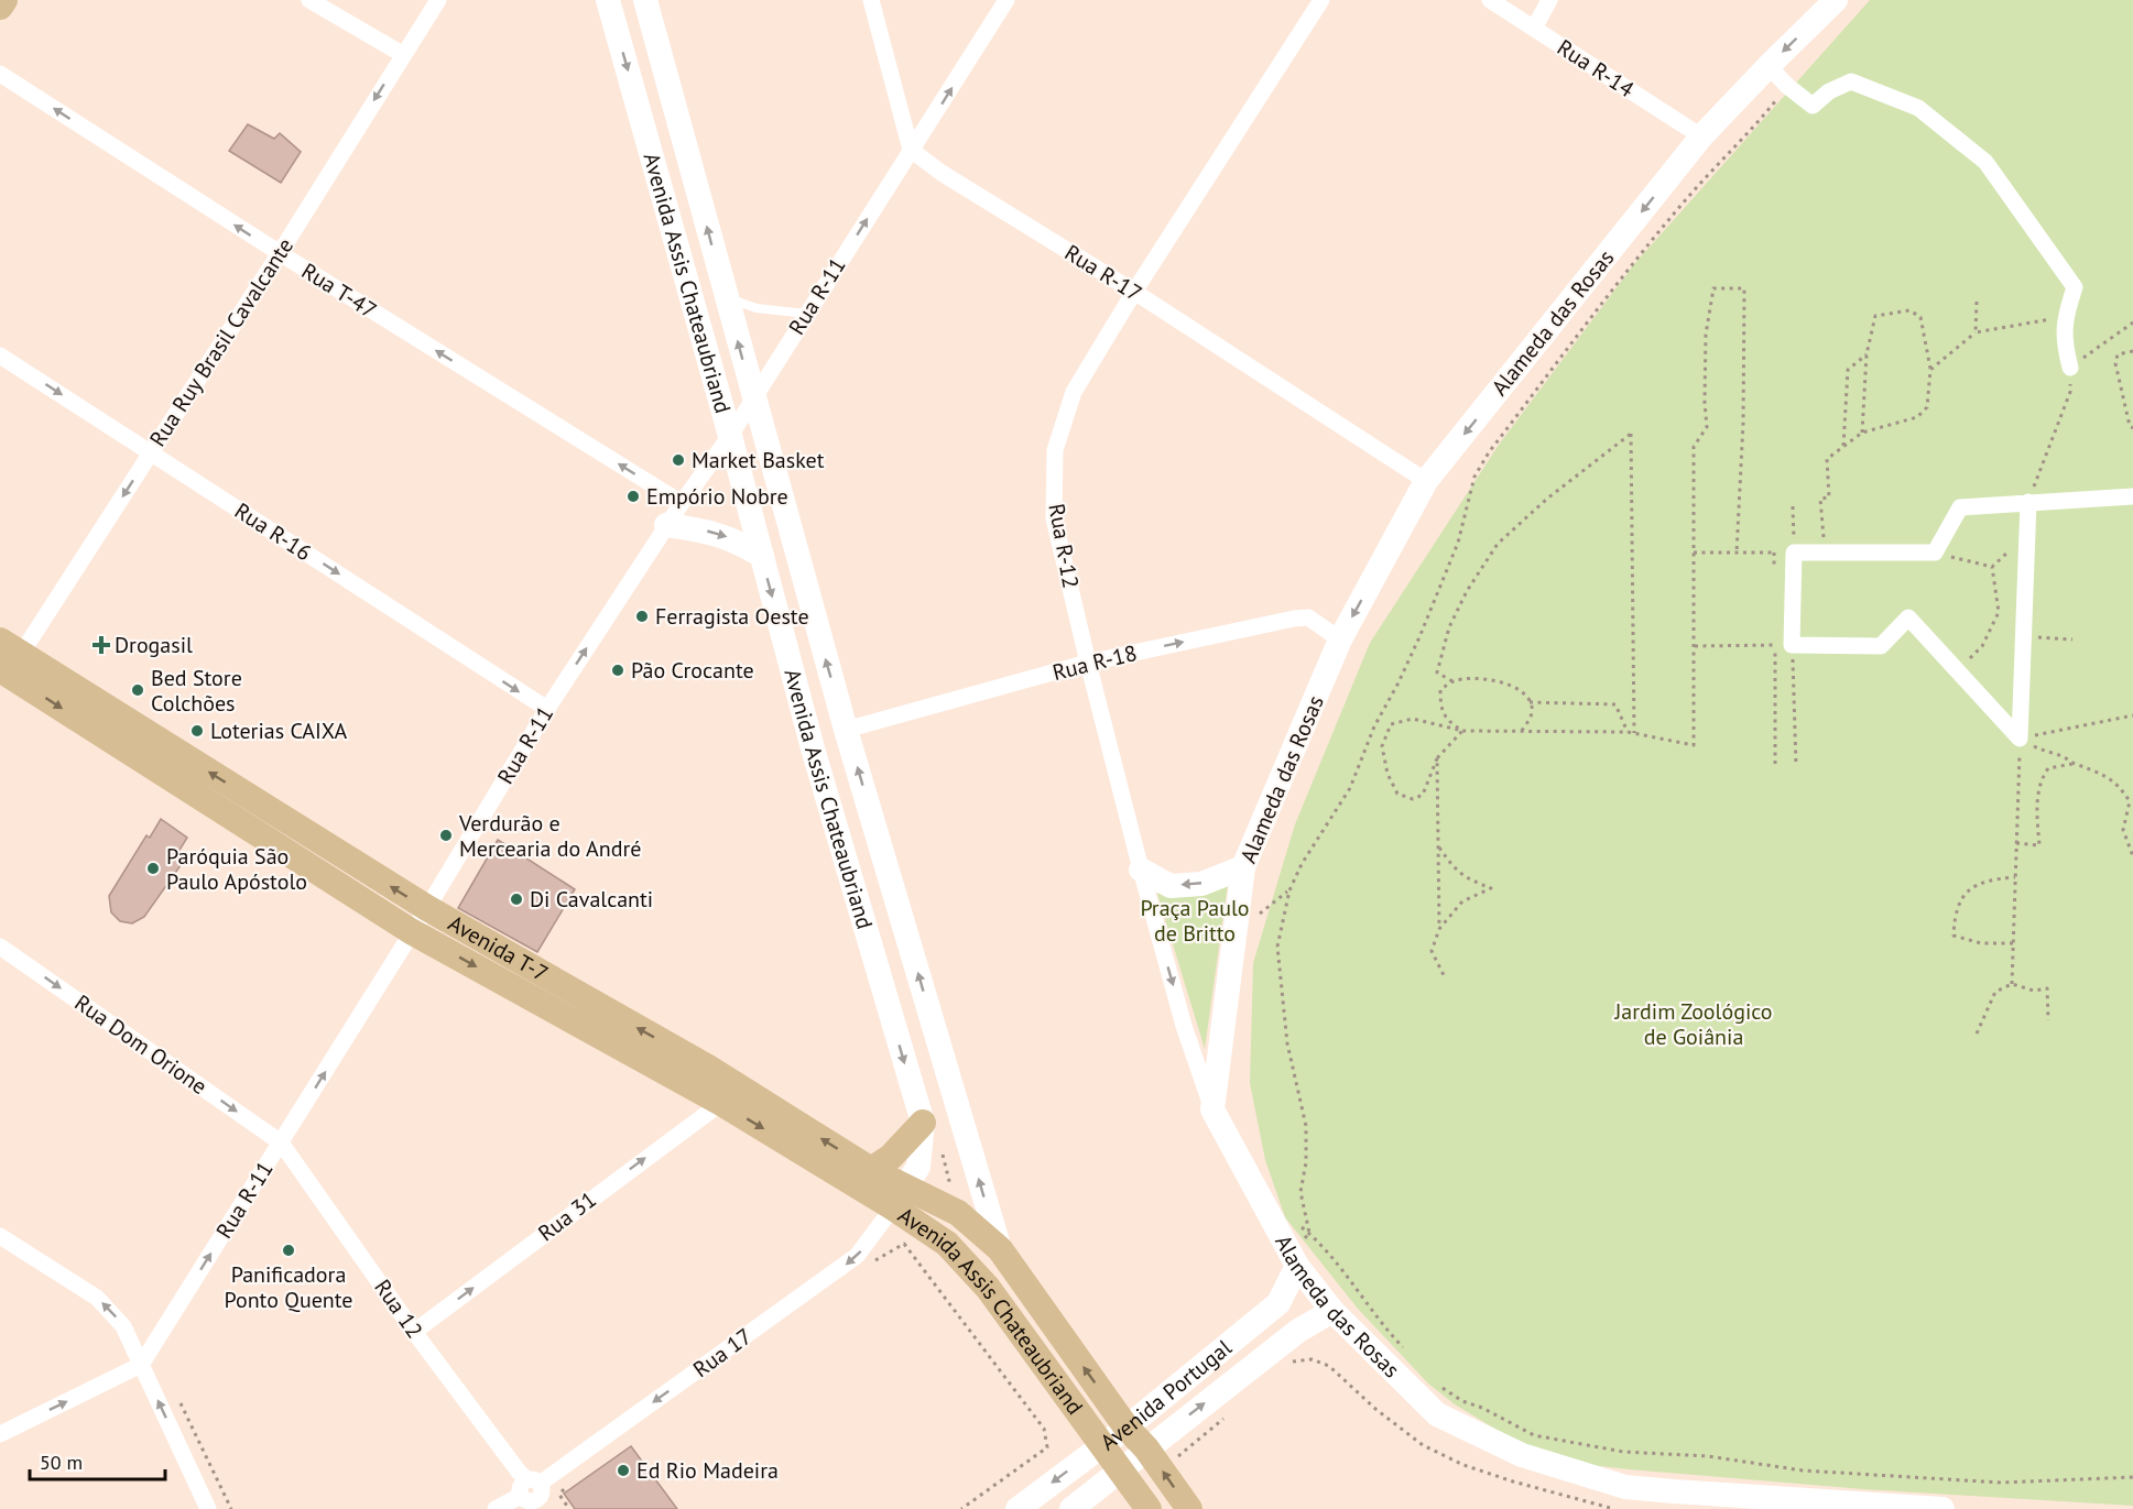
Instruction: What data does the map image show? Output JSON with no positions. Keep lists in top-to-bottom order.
{
  "streets": {
    "main road": [
      "Avenida Assis Chateaubriand",
      "Alameda das Rosas",
      "Avenida T-7",
      "Avenida Portugal"
    ],
    "street": [
      "Rua R-14",
      "Rua R-17",
      "Rua T-47",
      "Rua R-11",
      "Rua Ruy Brasil Cavalcante",
      "Rua R-16",
      "Rua R-12",
      "Rua R-18",
      "Rua Dom Orione",
      "Rua 31",
      "Rua 12",
      "Rua 17"
    ]
  },
  "crossings": [
    ["Rua R-14", "Alameda das Rosas"],
    ["Rua R-17", "Rua R-11"],
    ["Rua R-17", "Alameda das Rosas"],
    ["Rua R-17", "Rua R-12"],
    ["Avenida Assis Chateaubriand", "Rua R-11"],
    ["Avenida Assis Chateaubriand", "Rua R-18"],
    ["Avenida Assis Chateaubriand", "Avenida T-7"],
    ["Avenida Assis Chateaubriand", "Rua 17"],
    ["Avenida Assis Chateaubriand", "Avenida Portugal"],
    ["Rua T-47", "Rua R-11"],
    ["Rua T-47", "Rua Ruy Brasil Cavalcante"],
    ["Rua R-11", "Rua R-16"],
    ["Rua R-11", "Avenida T-7"],
    ["Rua R-11", "Rua Dom Orione"],
    ["Rua R-11", "Rua 12"],
    ["Alameda das Rosas", "Rua R-12"],
    ["Alameda das Rosas", "Rua R-18"],
    ["Alameda das Rosas", "Avenida Portugal"],
    ["Rua Ruy Brasil Cavalcante", "Rua R-16"],
    ["Rua Ruy Brasil Cavalcante", "Avenida T-7"],
    ["Rua R-12", "Rua R-18"],
    ["Avenida T-7", "Rua 31"],
    ["Avenida T-7", "Rua 17"],
    ["Rua Dom Orione", "Rua 12"],
    ["Rua 31", "Rua 12"],
    ["Rua 12", "Rua 17"]
  ],
  "one_way": [
    "Rua T-47",
    "Rua R-11",
    "Rua Ruy Brasil Cavalcante",
    "Rua R-16",
    "Rua R-18",
    "Rua Dom Orione",
    "Rua 31",
    "Rua 17"
  ],
  "parks": ["Praça Paulo de Britto", "Jardim Zoológico de Goiânia"],
  "places": {
    "other": [
      "Market Basket",
      "Empório Nobre",
      "Ferragista Oeste",
      "Pão Crocante",
      "Bed Store Colchões",
      "Loterias CAIXA",
      "Verdurão e Mercearia do André",
      "Paróquia São Paulo Apóstolo",
      "Di Cavalcanti",
      "Panificadora Ponto Quente",
      "Ed Rio Madeira"
    ],
    "health": ["Drogasil"]
  },
  "scale_bar": "50 m"
}
